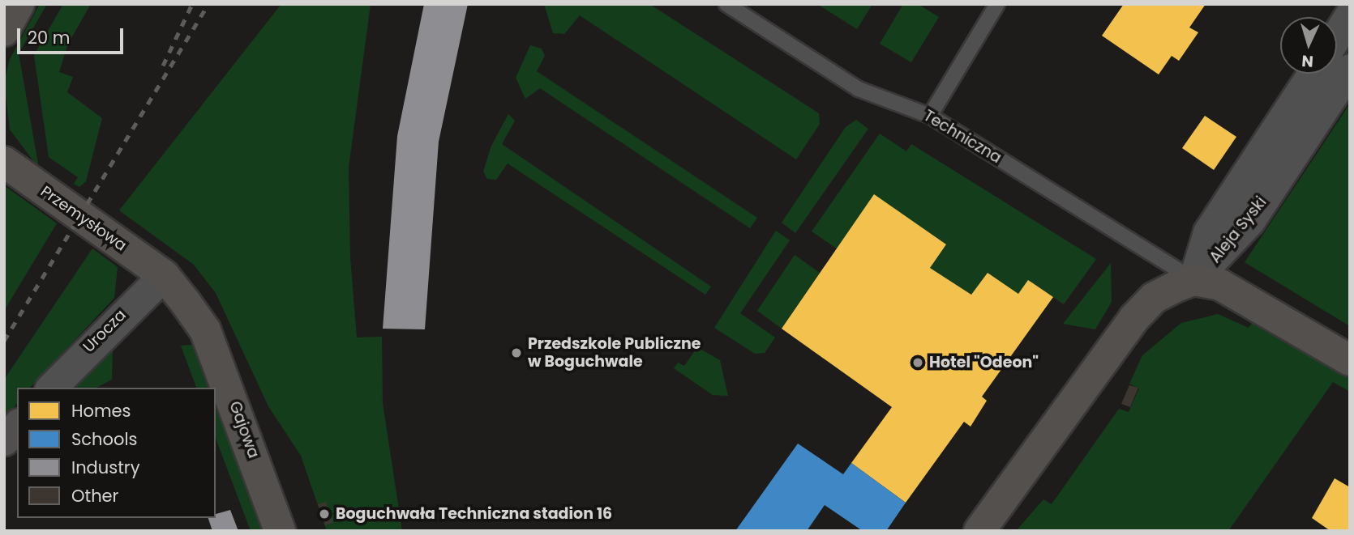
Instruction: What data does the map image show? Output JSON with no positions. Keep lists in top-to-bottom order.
{
  "streets": {
    "street": [
      "Techniczna",
      "Przemysłowa",
      "Aleja Syski",
      "Urocza",
      "Gajowa"
    ]
  },
  "crossings": [
    ["Techniczna", "Aleja Syski"],
    ["Przemysłowa", "Urocza"],
    ["Przemysłowa", "Gajowa"],
    ["Urocza", "Gajowa"]
  ],
  "places": ["Przedszkole Publiczne w Boguchwale", "Hotel \"Odeon\"", "Boguchwała Techniczna stadion 16"],
  "legend": [
    "Homes",
    "Schools",
    "Industry",
    "Other"
  ],
  "scale_bar": "20 m",
  "north": "bottom"
}
